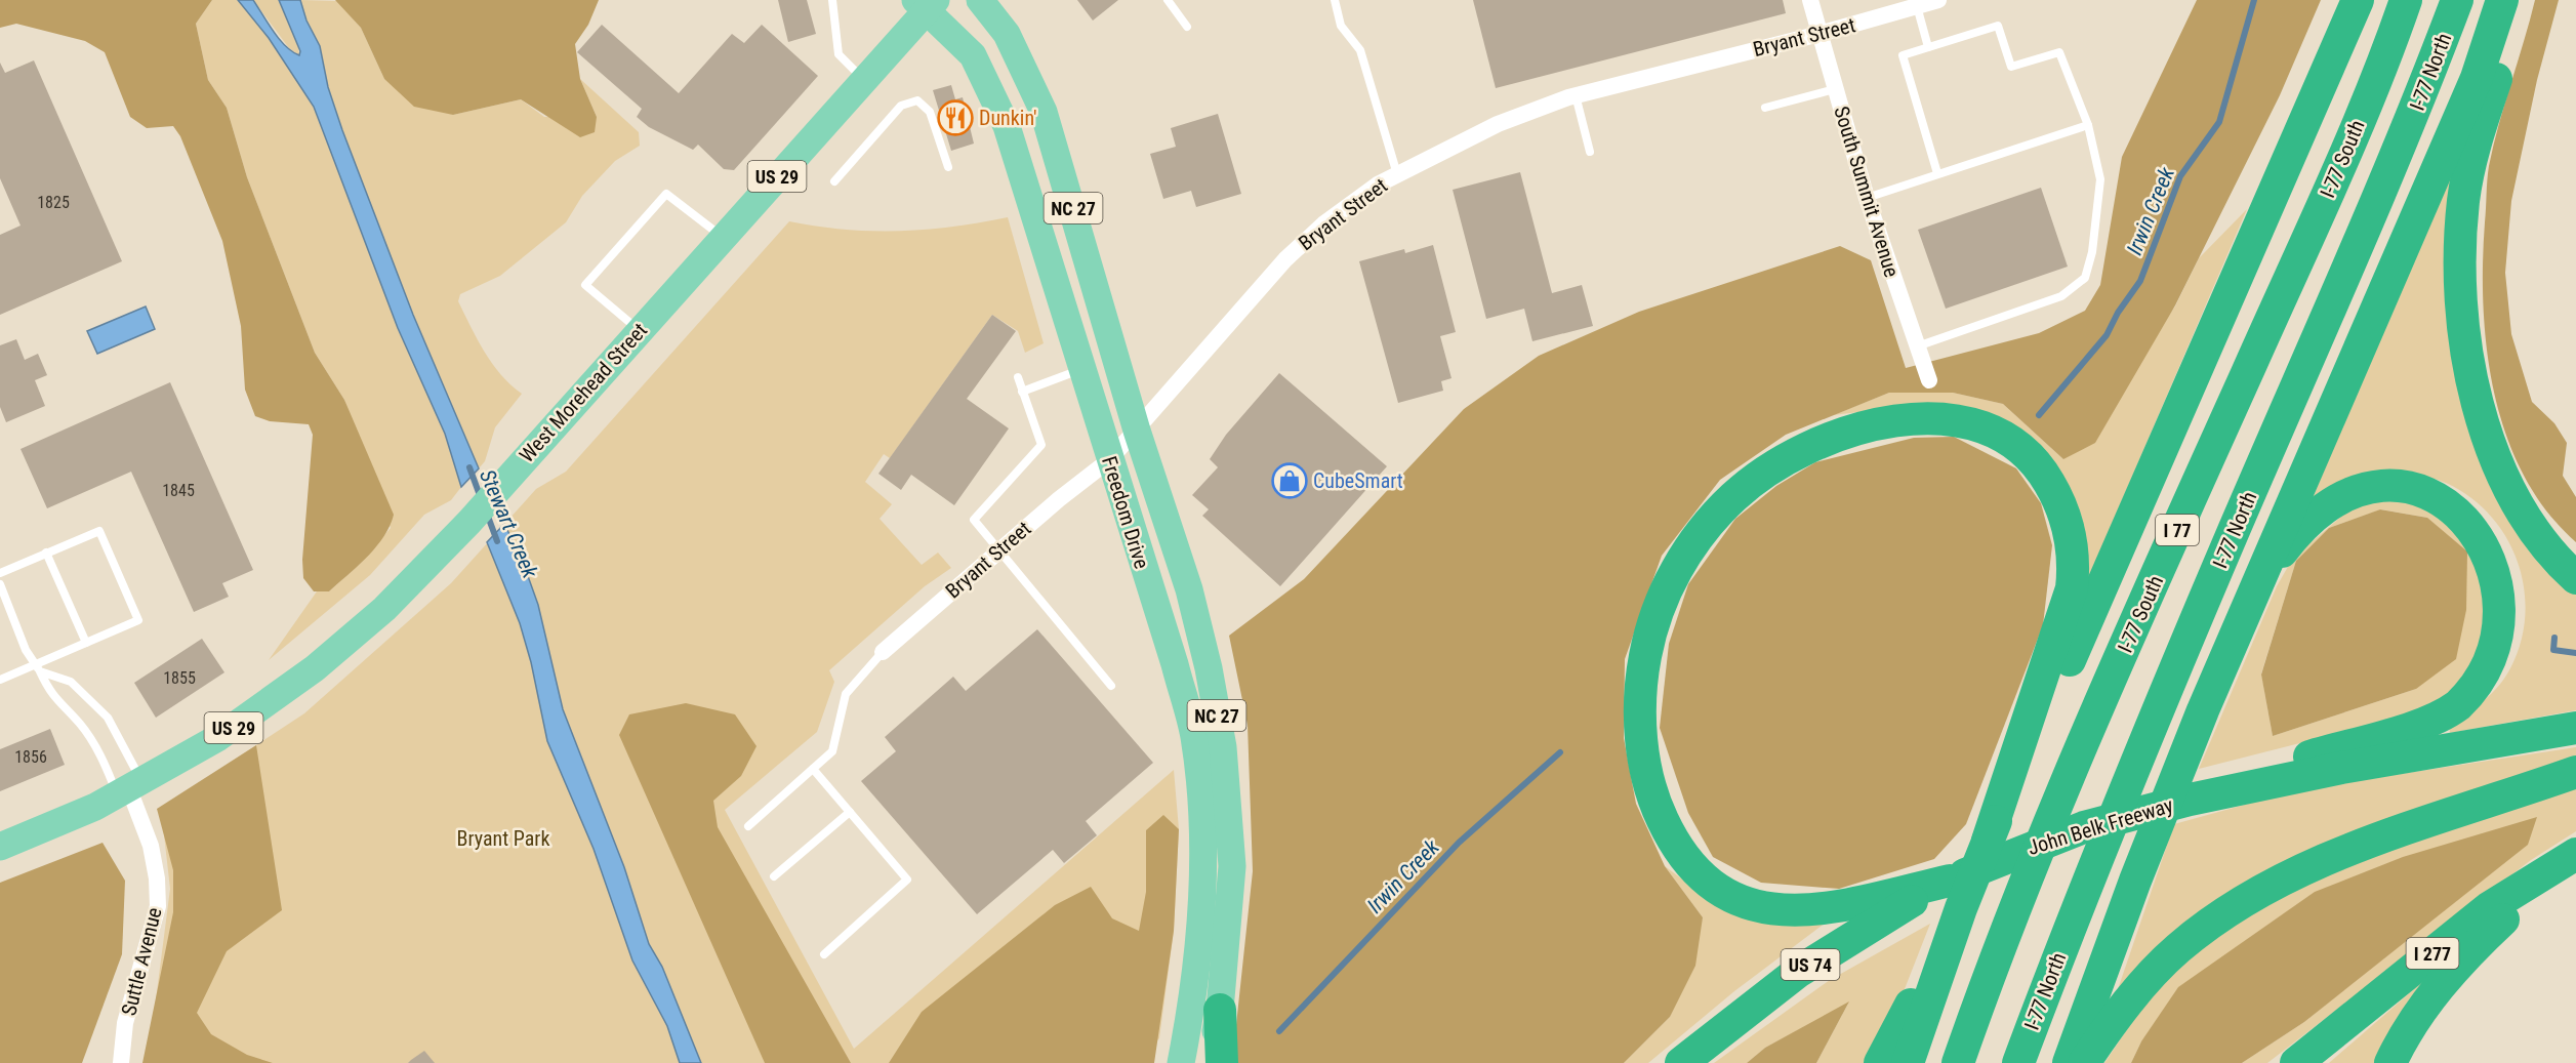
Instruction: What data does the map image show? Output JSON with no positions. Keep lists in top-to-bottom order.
{
  "streets": {
    "highway": [
      "I-77 North",
      "I-77 South",
      "NC 27",
      "I 77",
      "John Belk Freeway",
      "I 277",
      "US 74"
    ],
    "main road": ["US 29", "West Morehead Street", "Freedom Drive"],
    "street": ["Bryant Street", "South Summit Avenue", "Suttle Avenue"]
  },
  "crossings": [
    ["Bryant Street", "South Summit Avenue"],
    ["Bryant Street", "Freedom Drive"],
    ["NC 27", "Freedom Drive"],
    ["West Morehead Street", "Freedom Drive"],
    ["West Morehead Street", "Suttle Avenue"]
  ],
  "water": ["Irwin Creek", "Stewart Creek"],
  "parks": ["Bryant Park"],
  "places": {
    "restaurant": ["Dunkin'"],
    "shop": ["CubeSmart"]
  },
  "house_numbers": [
    "1825",
    "1845",
    "1855",
    "1856"
  ]
}
